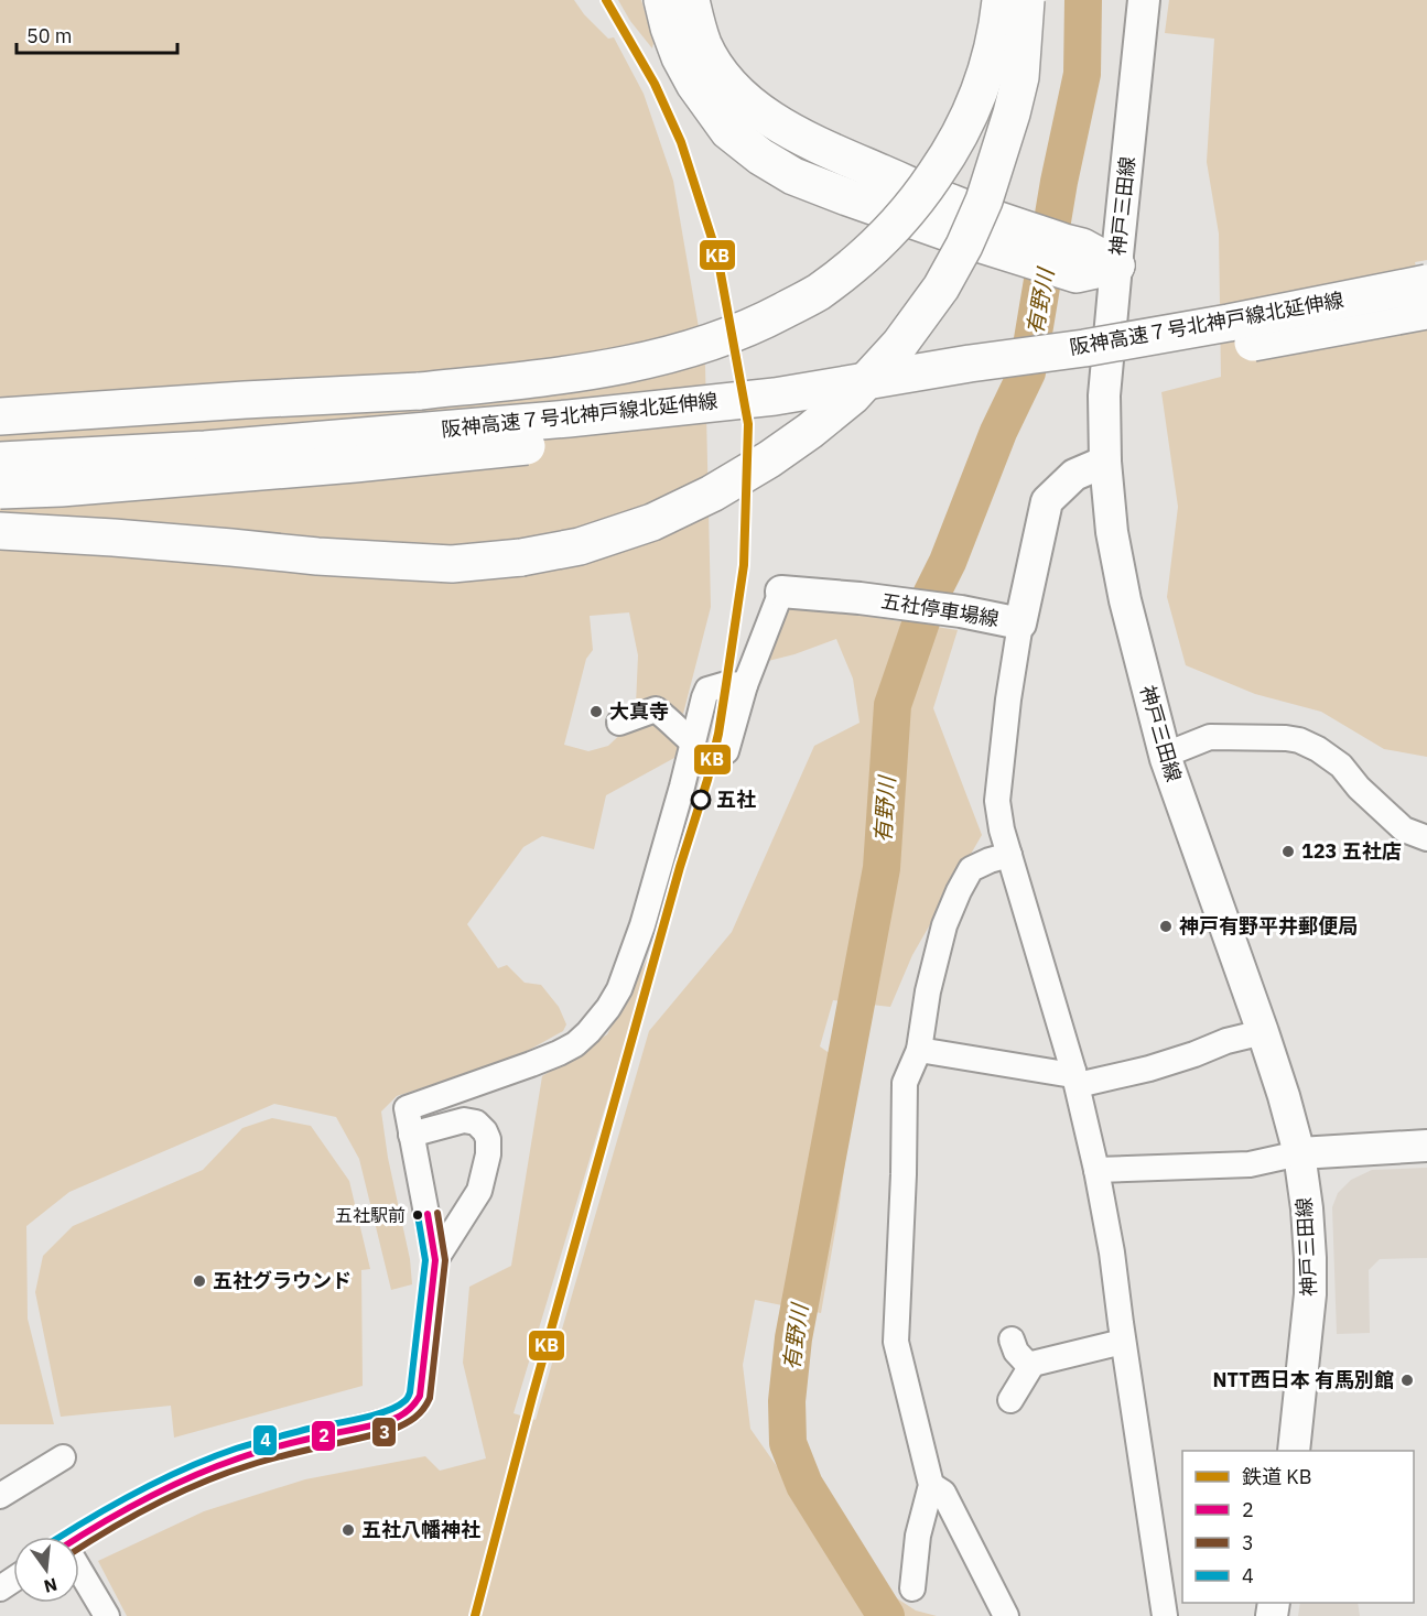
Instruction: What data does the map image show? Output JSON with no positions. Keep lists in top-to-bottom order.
{
  "streets": {
    "highway": ["阪神高速７号北神戸線北延伸線"],
    "main road": ["神戸三田線", "五社停車場線"]
  },
  "crossings": [
    ["神戸三田線", "五社停車場線"]
  ],
  "water": ["有野川"],
  "places": [
    "大真寺",
    "五社",
    "123 五社店",
    "神戸有野平井郵便局",
    "五社駅前",
    "五社グラウンド",
    "NTT西日本 有馬別館",
    "五社八幡神社"
  ],
  "lines": [
    "rail line KB",
    "transit line 3",
    "transit line 2",
    "transit line 4"
  ],
  "legend": [
    "鉄道 KB",
    "2",
    "3",
    "4"
  ],
  "scale_bar": "50 m",
  "north": "bottom"
}
